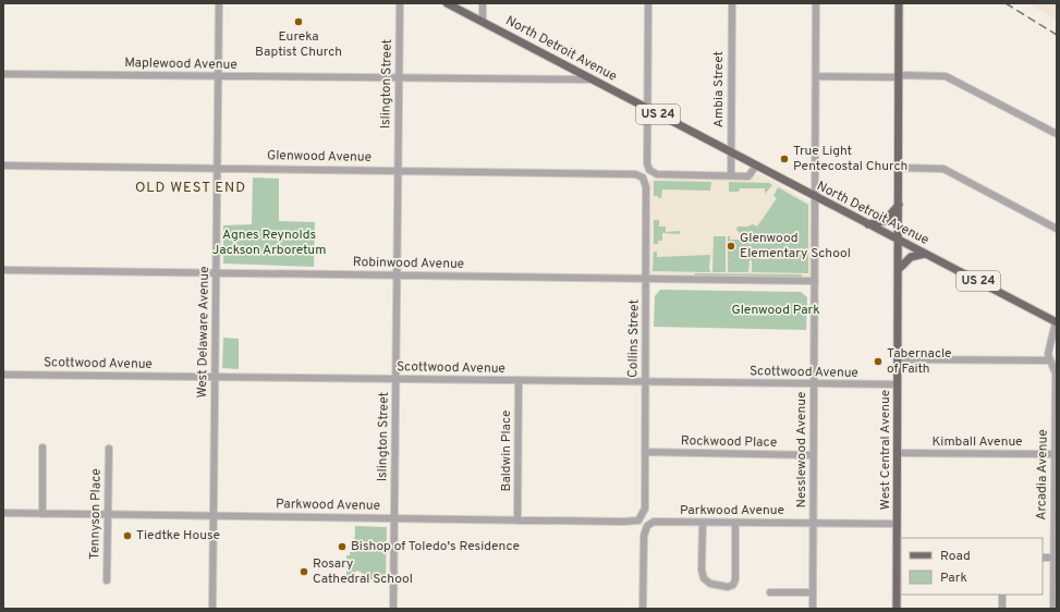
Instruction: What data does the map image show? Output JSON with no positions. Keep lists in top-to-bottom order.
{
  "streets": {
    "main road": ["North Detroit Avenue", "US 24", "West Central Avenue"],
    "street": [
      "Maplewood Avenue",
      "Islington Street",
      "Ambia Street",
      "Glenwood Avenue",
      "Robinwood Avenue",
      "West Delaware Avenue",
      "Collins Street",
      "Scottwood Avenue",
      "Rockwood Place",
      "Kimball Avenue",
      "Nesslewood Avenue",
      "Baldwin Place",
      "Arcadia Avenue",
      "Parkwood Avenue",
      "Tennyson Place"
    ]
  },
  "crossings": [
    ["North Detroit Avenue", "Maplewood Avenue"],
    ["North Detroit Avenue", "Ambia Street"],
    ["North Detroit Avenue", "Nesslewood Avenue"],
    ["North Detroit Avenue", "West Central Avenue"],
    ["North Detroit Avenue", "Arcadia Avenue"],
    ["Maplewood Avenue", "Islington Street"],
    ["Maplewood Avenue", "West Delaware Avenue"],
    ["Islington Street", "Glenwood Avenue"],
    ["Islington Street", "Robinwood Avenue"],
    ["Islington Street", "Scottwood Avenue"],
    ["Islington Street", "Parkwood Avenue"],
    ["Glenwood Avenue", "West Delaware Avenue"],
    ["Glenwood Avenue", "Collins Street"],
    ["Robinwood Avenue", "West Delaware Avenue"],
    ["Robinwood Avenue", "Collins Street"],
    ["Robinwood Avenue", "Nesslewood Avenue"],
    ["West Delaware Avenue", "Scottwood Avenue"],
    ["West Delaware Avenue", "Parkwood Avenue"],
    ["Collins Street", "Scottwood Avenue"],
    ["Collins Street", "Rockwood Place"],
    ["Collins Street", "Parkwood Avenue"],
    ["Scottwood Avenue", "Nesslewood Avenue"],
    ["Scottwood Avenue", "West Central Avenue"],
    ["Scottwood Avenue", "Baldwin Place"],
    ["Rockwood Place", "Nesslewood Avenue"],
    ["Kimball Avenue", "West Central Avenue"],
    ["Kimball Avenue", "Arcadia Avenue"],
    ["Nesslewood Avenue", "Parkwood Avenue"],
    ["West Central Avenue", "Parkwood Avenue"],
    ["Baldwin Place", "Parkwood Avenue"],
    ["Parkwood Avenue", "Tennyson Place"]
  ],
  "districts": ["OLD WEST END"],
  "parks": ["Agnes Reynolds Jackson Arboretum", "Glenwood Park"],
  "places": [
    "Eureka Baptist Church",
    "True Light Pentecostal Church",
    "Glenwood Elementary School",
    "Tabernacle of Faith",
    "Tiedtke House",
    "Bishop of Toledo's Residence",
    "Rosary Cathedral School"
  ],
  "legend": ["Road", "Park"]
}
